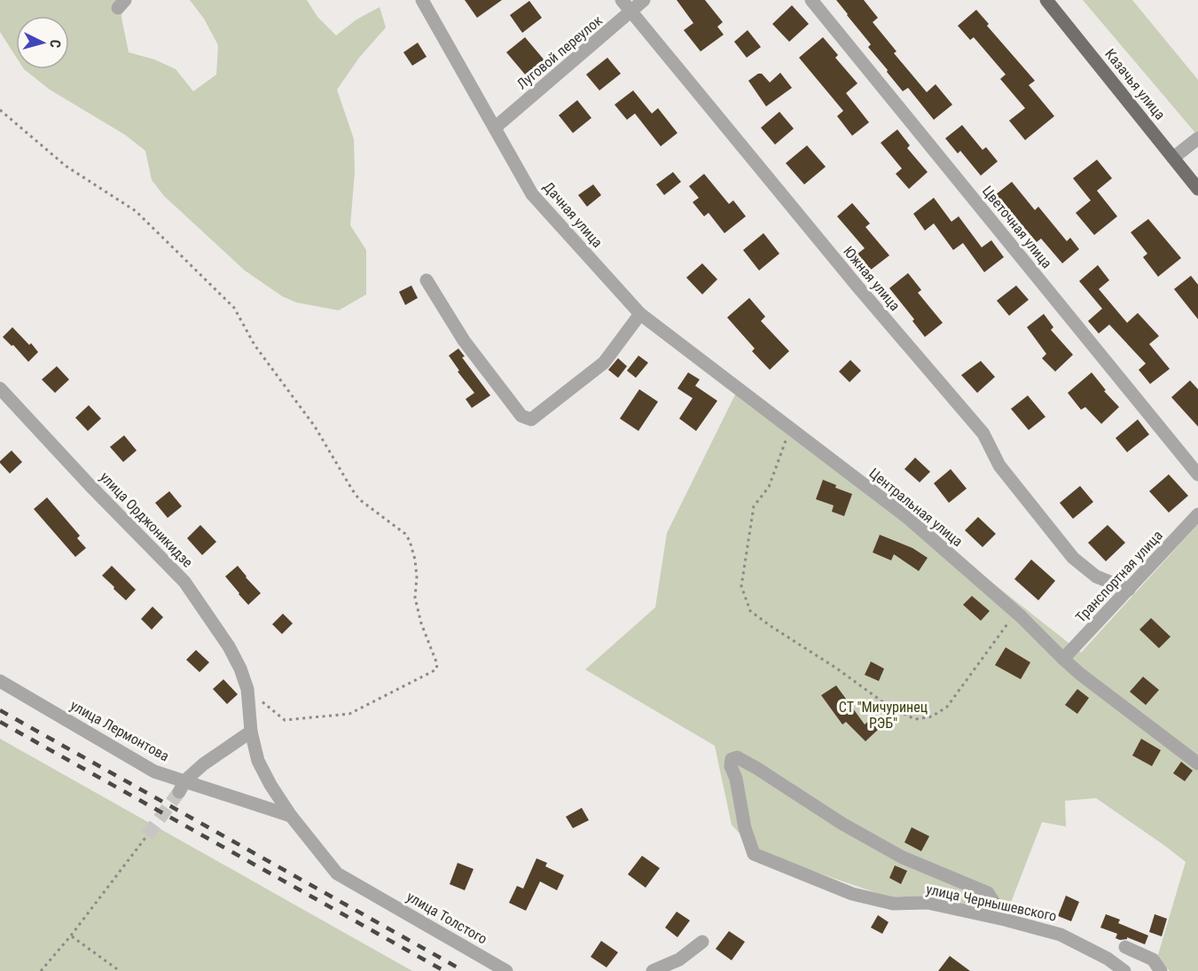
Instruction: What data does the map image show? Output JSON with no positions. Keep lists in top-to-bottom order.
{
  "streets": {
    "main road": ["Казачья улица"],
    "street": [
      "Луговой переулок",
      "Дачная улица",
      "Цветочная улица",
      "Южная улица",
      "Центральная улица",
      "улица Орджоникидзе",
      "Транспортная улица",
      "улица Лермонтова",
      "улица Чернышевского",
      "улица Толстого"
    ]
  },
  "crossings": [
    ["Луговой переулок", "Дачная улица"],
    ["Луговой переулок", "Южная улица"],
    ["Дачная улица", "Центральная улица"],
    ["Южная улица", "Транспортная улица"],
    ["Центральная улица", "Транспортная улица"],
    ["улица Орджоникидзе", "улица Лермонтова"],
    ["улица Орджоникидзе", "улица Толстого"],
    ["улица Лермонтова", "улица Толстого"]
  ],
  "parks": ["СТ \"Мичуринец РЭБ\""],
  "north": "right"
}
